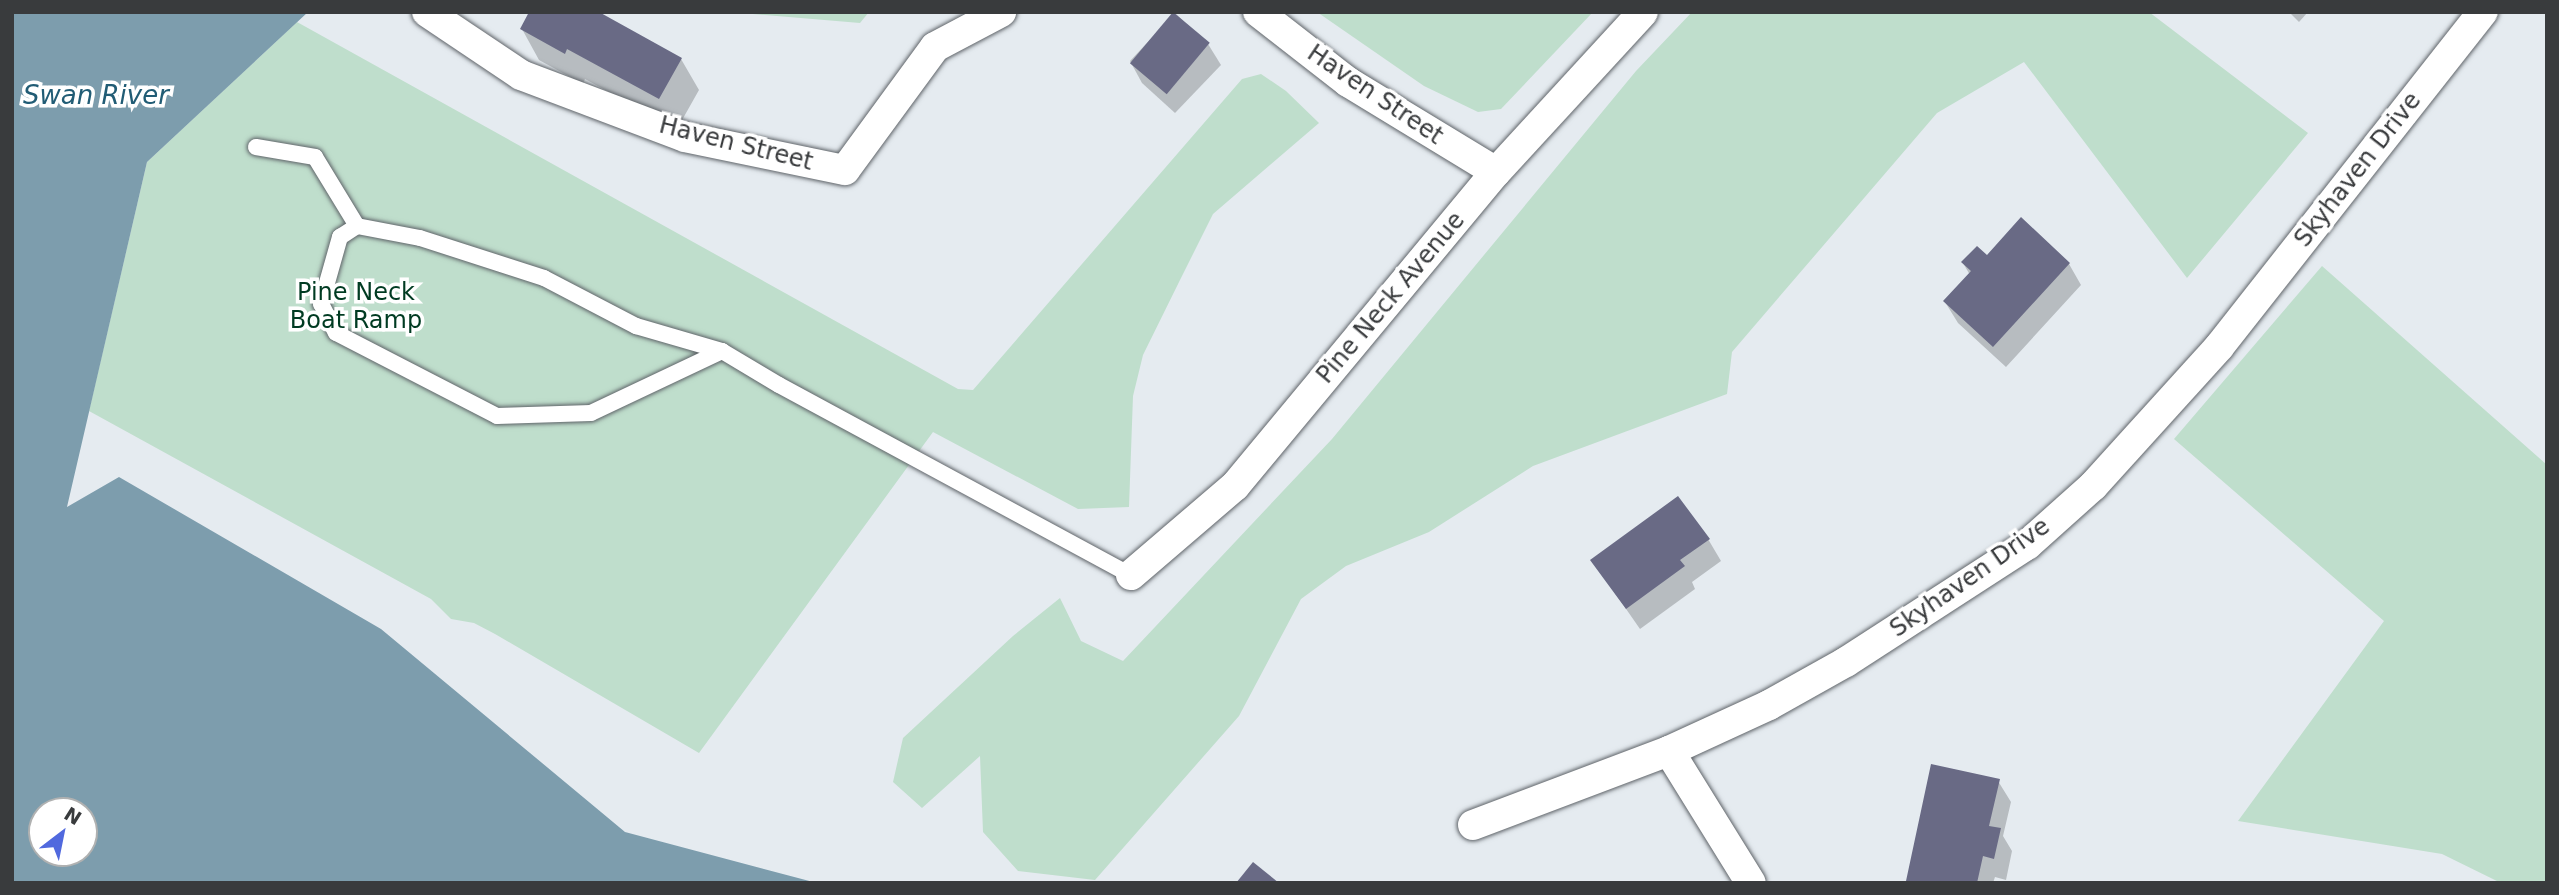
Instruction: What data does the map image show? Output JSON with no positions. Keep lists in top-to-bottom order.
{
  "streets": {
    "street": ["Haven Street", "Skyhaven Drive", "Pine Neck Avenue"]
  },
  "crossings": [
    ["Haven Street", "Pine Neck Avenue"]
  ],
  "water": ["Swan River"],
  "parks": ["Pine Neck Boat Ramp"],
  "north": "top right"
}
